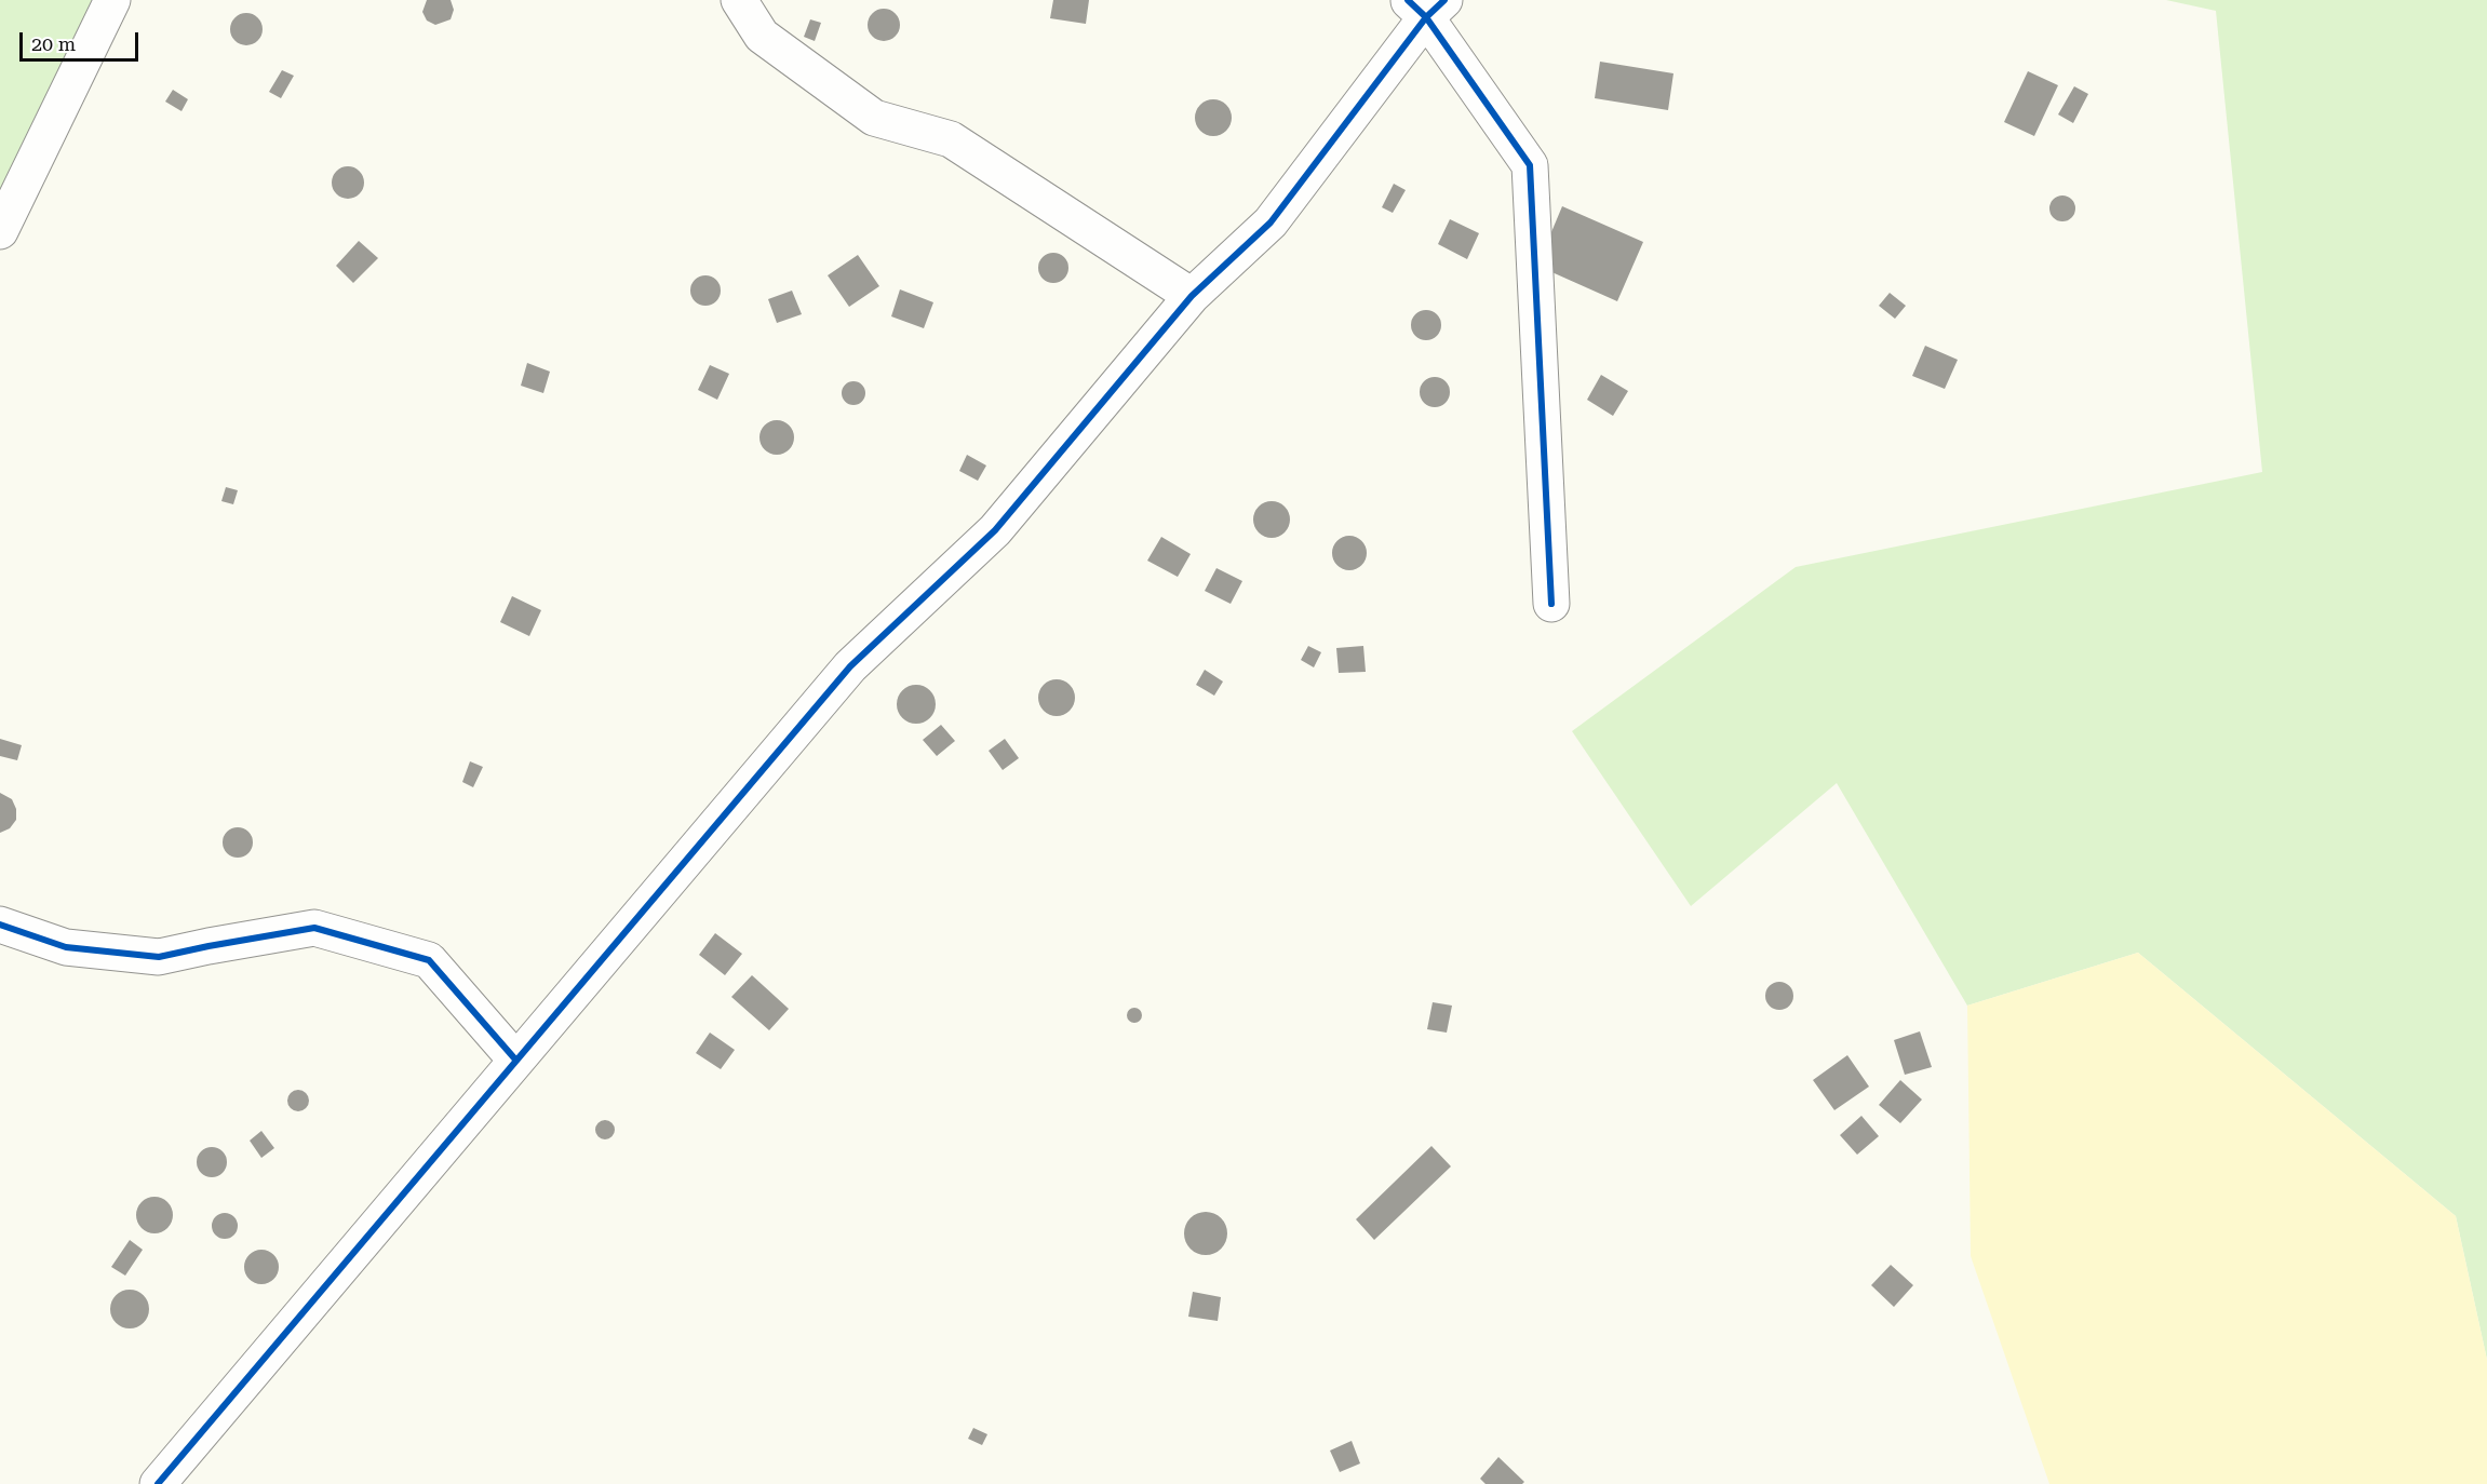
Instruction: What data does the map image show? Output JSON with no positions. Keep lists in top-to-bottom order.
{
  "scale_bar": "20 m"
}
